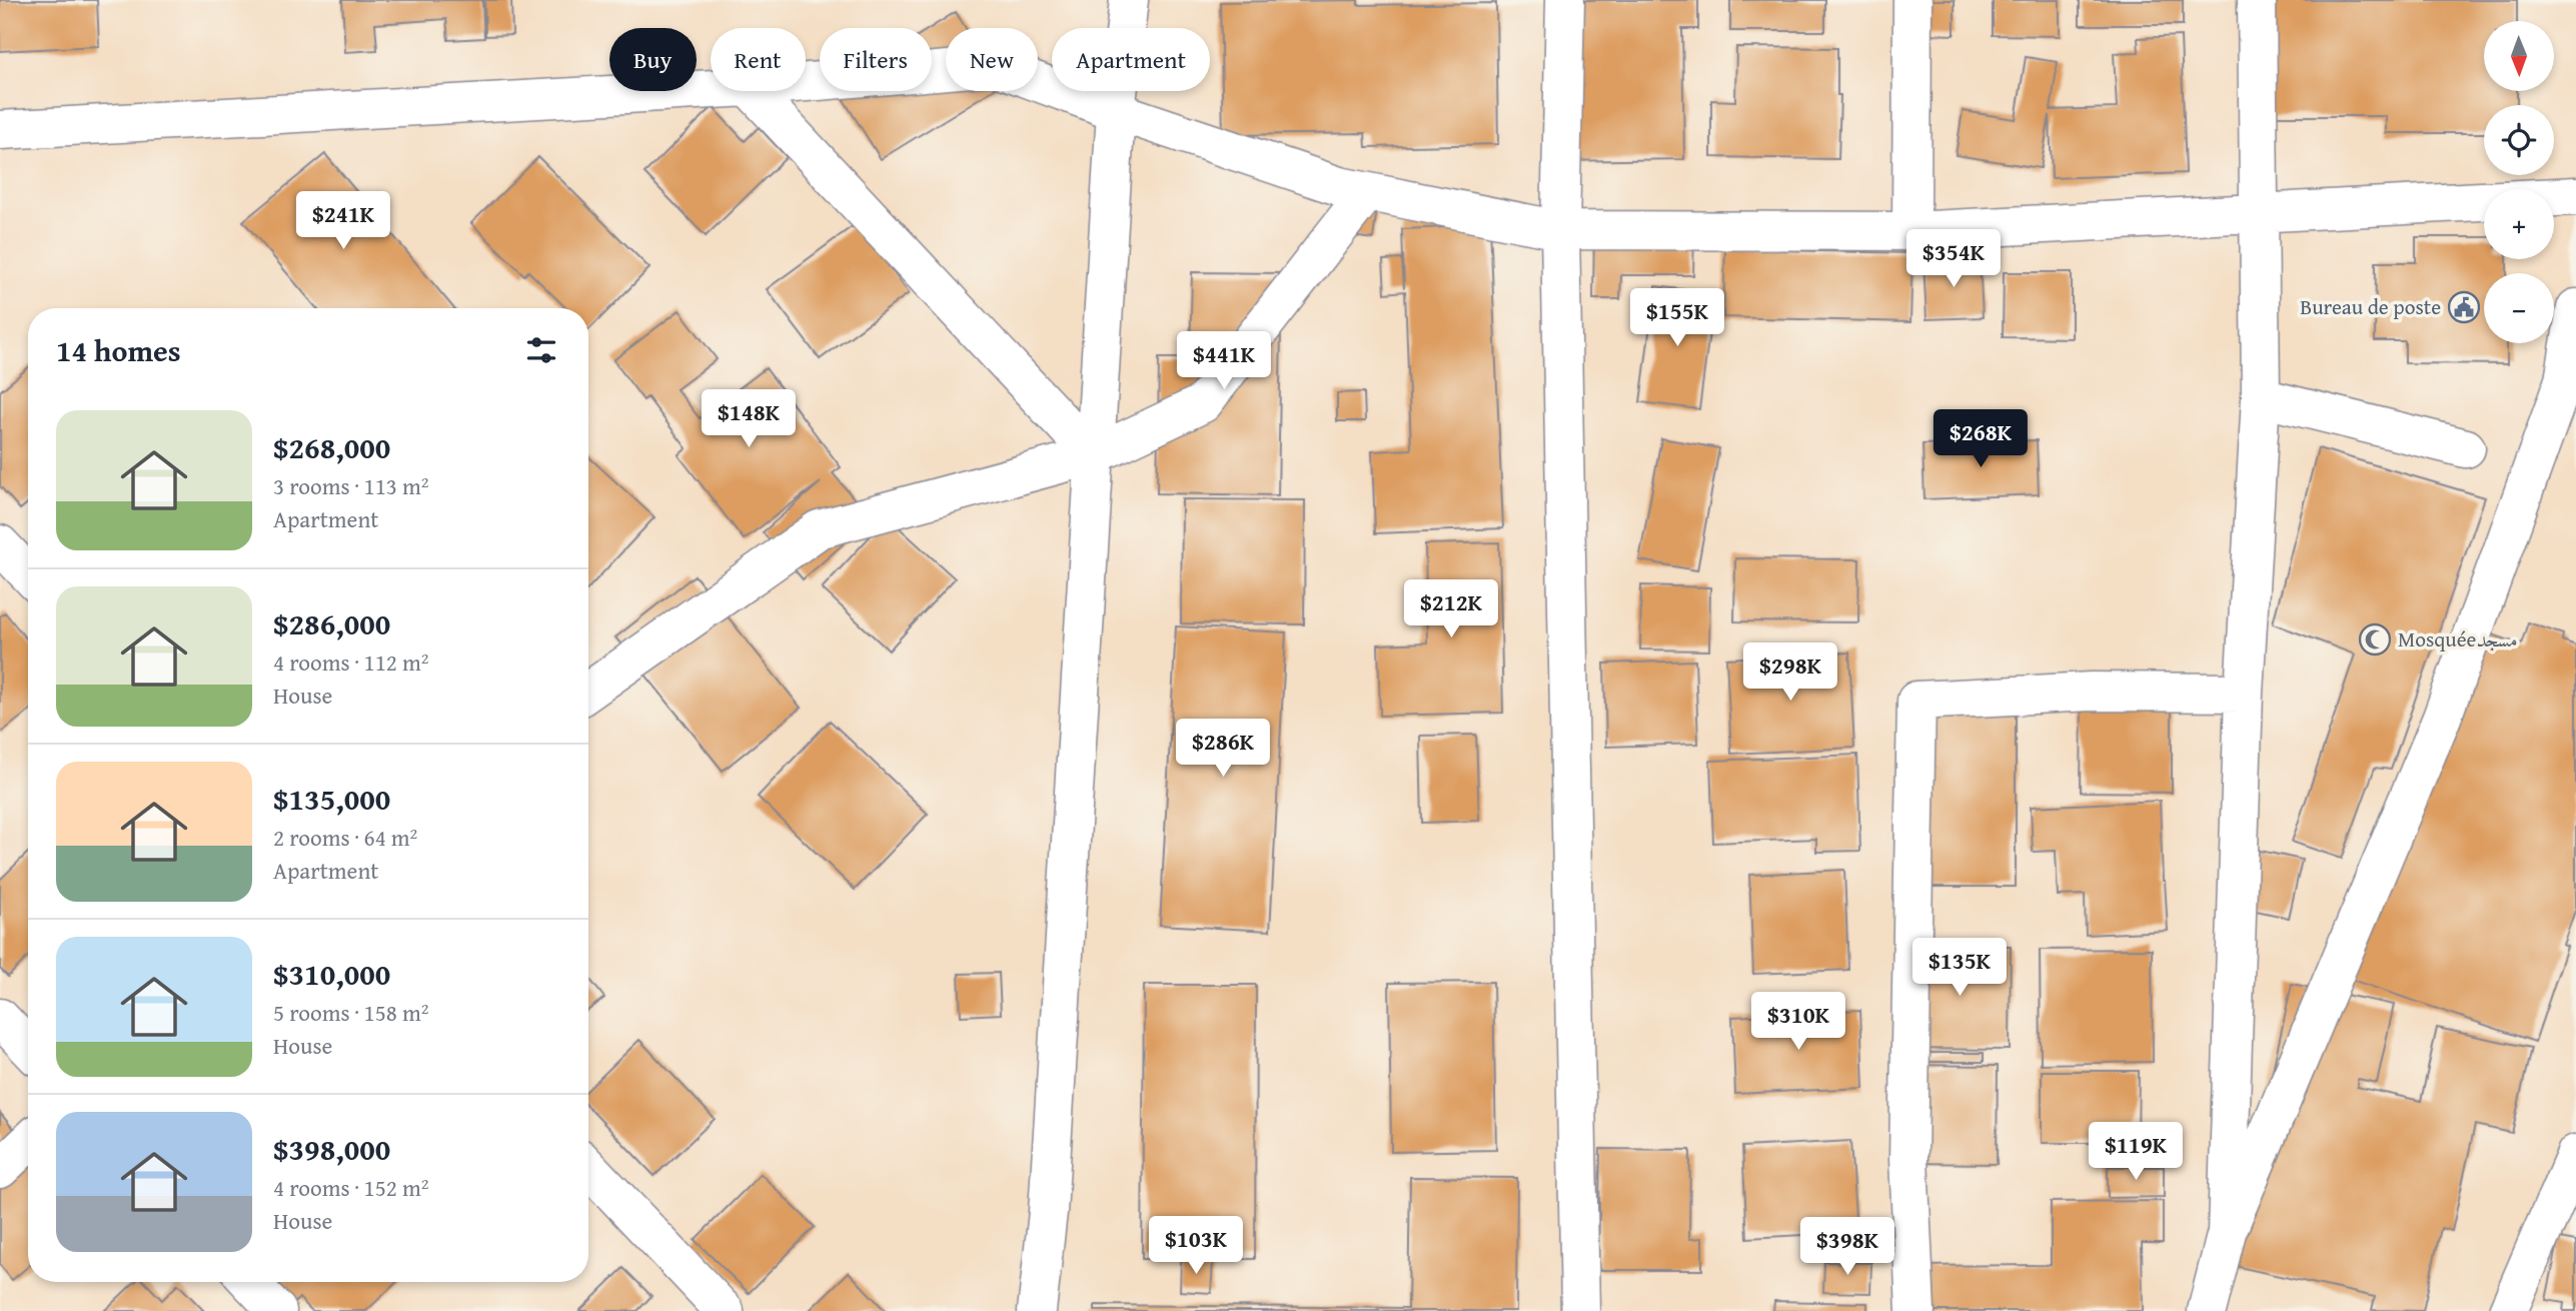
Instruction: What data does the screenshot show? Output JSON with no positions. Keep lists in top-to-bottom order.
{
  "places": {
    "public building": ["Bureau de poste"],
    "mosque": ["Mosquéeمسجد"]
  },
  "north": "bottom",
  "page": {
    "map_buttons": ["+", "−"],
    "chip": [
      "Buy",
      "Rent",
      "Filters",
      "New",
      "Apartment"
    ],
    "price": [
      "$241K",
      "$354K",
      "$155K",
      "$441K",
      "$148K",
      "$268K",
      "$212K",
      "$298K",
      "$286K",
      "$135K",
      "$310K",
      "$119K",
      "$103K",
      "$398K"
    ],
    "heading": "14 homes",
    "list": [
      {
        "name": "$268,000",
        "note": "3 rooms · 113 m² · Apartment"
      },
      {
        "name": "$286,000",
        "note": "4 rooms · 112 m² · House"
      },
      {
        "name": "$135,000",
        "note": "2 rooms · 64 m² · Apartment"
      },
      {
        "name": "$310,000",
        "note": "5 rooms · 158 m² · House"
      },
      {
        "name": "$398,000",
        "note": "4 rooms · 152 m² · House"
      }
    ]
  }
}
